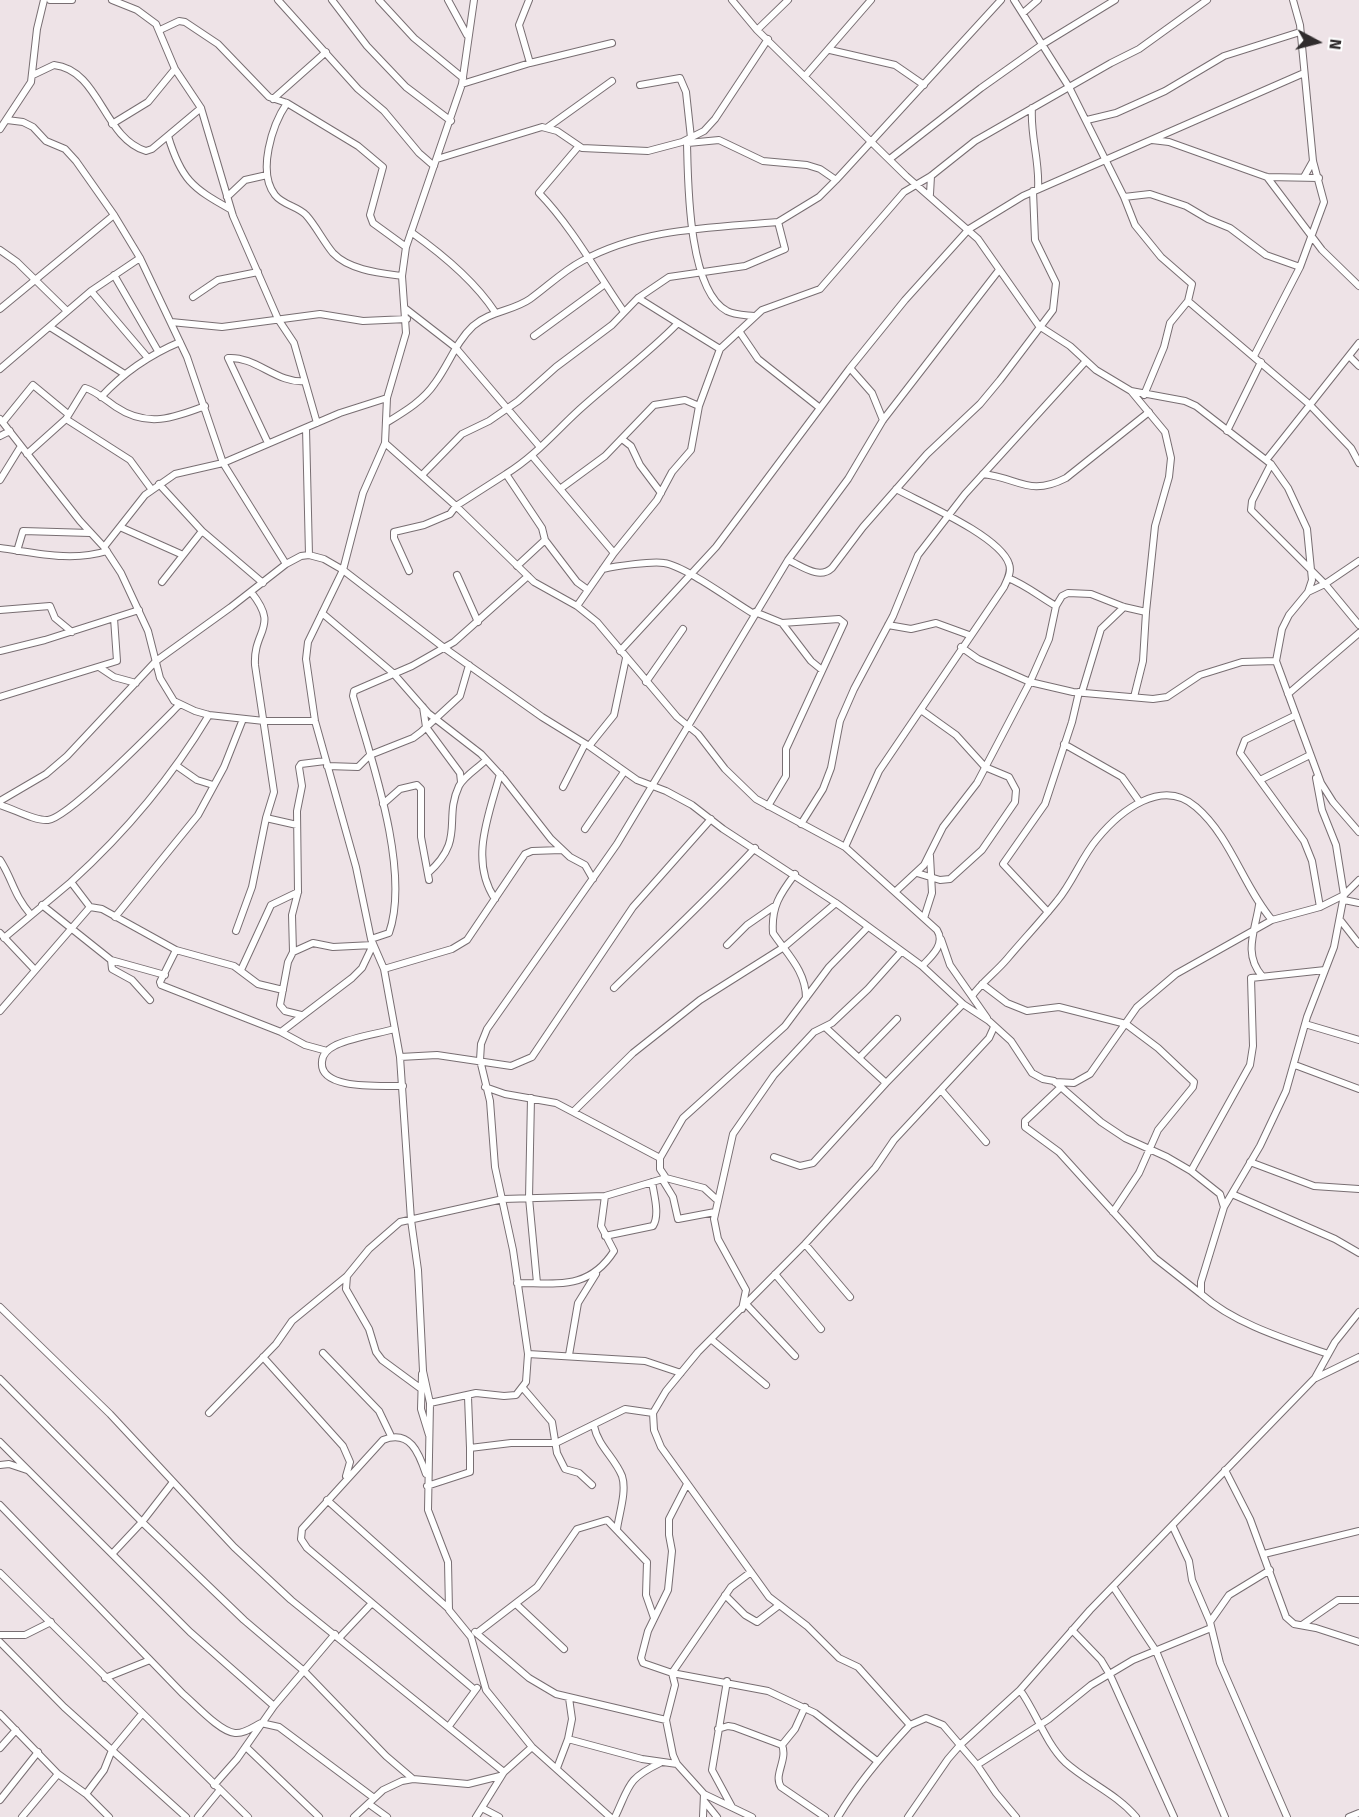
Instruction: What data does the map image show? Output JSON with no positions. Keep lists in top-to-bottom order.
{
  "north": "right"
}
